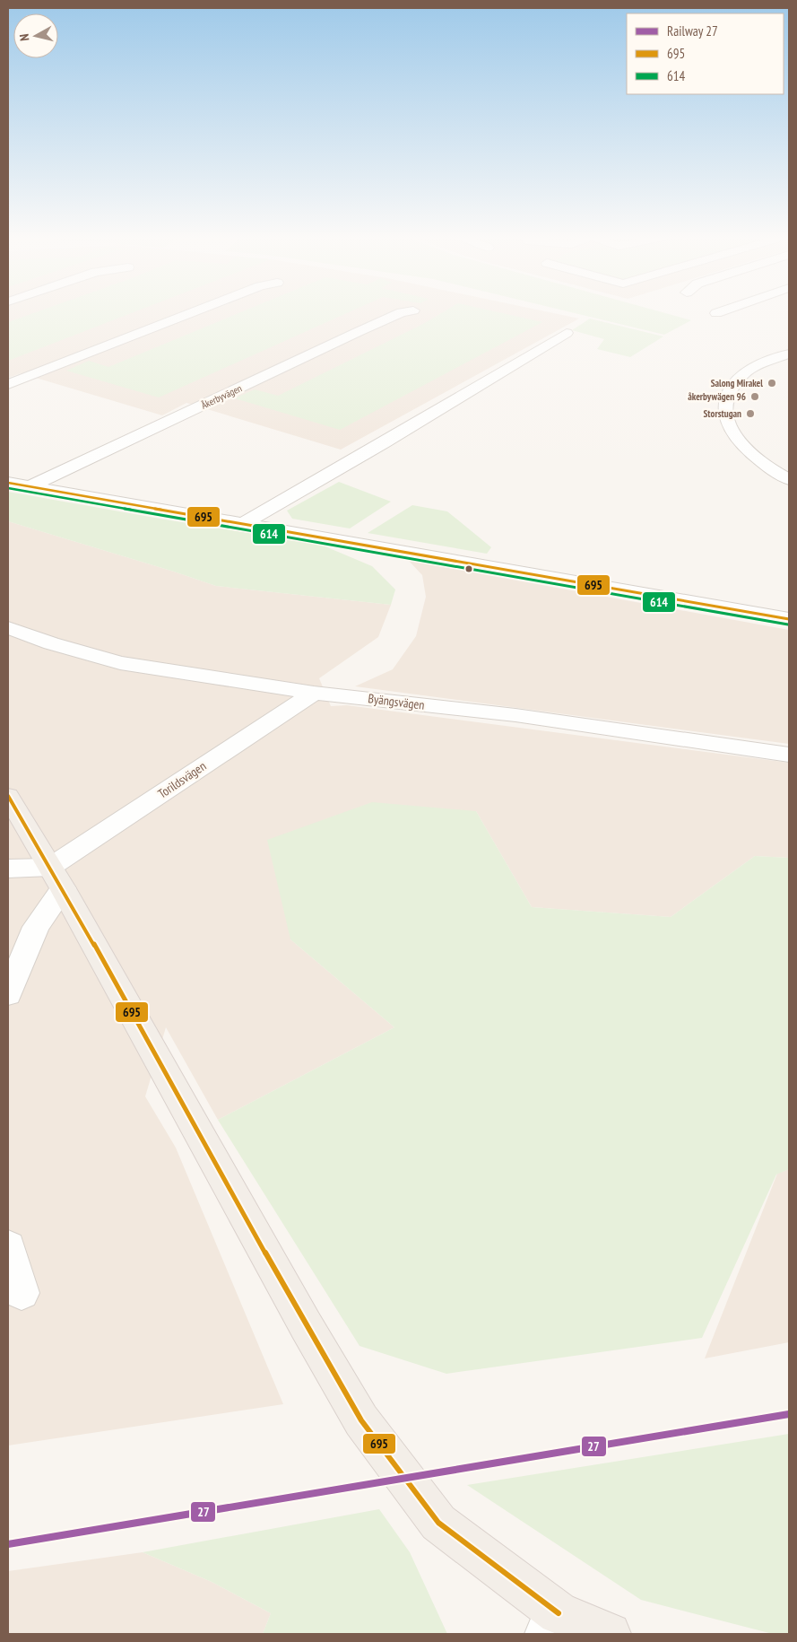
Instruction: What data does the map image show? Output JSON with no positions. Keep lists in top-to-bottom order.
{
  "streets": {
    "street": ["Åkerbyvägen", "Byängsvägen", "Torildsvägen"]
  },
  "crossings": [
    ["Byängsvägen", "Torildsvägen"]
  ],
  "places": ["Salong Mirakel", "åkerbywägen 96", "Storstugan"],
  "lines": ["transit line 695", "transit line 614", "rail line 27"],
  "legend": ["Railway 27", "695", "614"],
  "north": "left"
}
